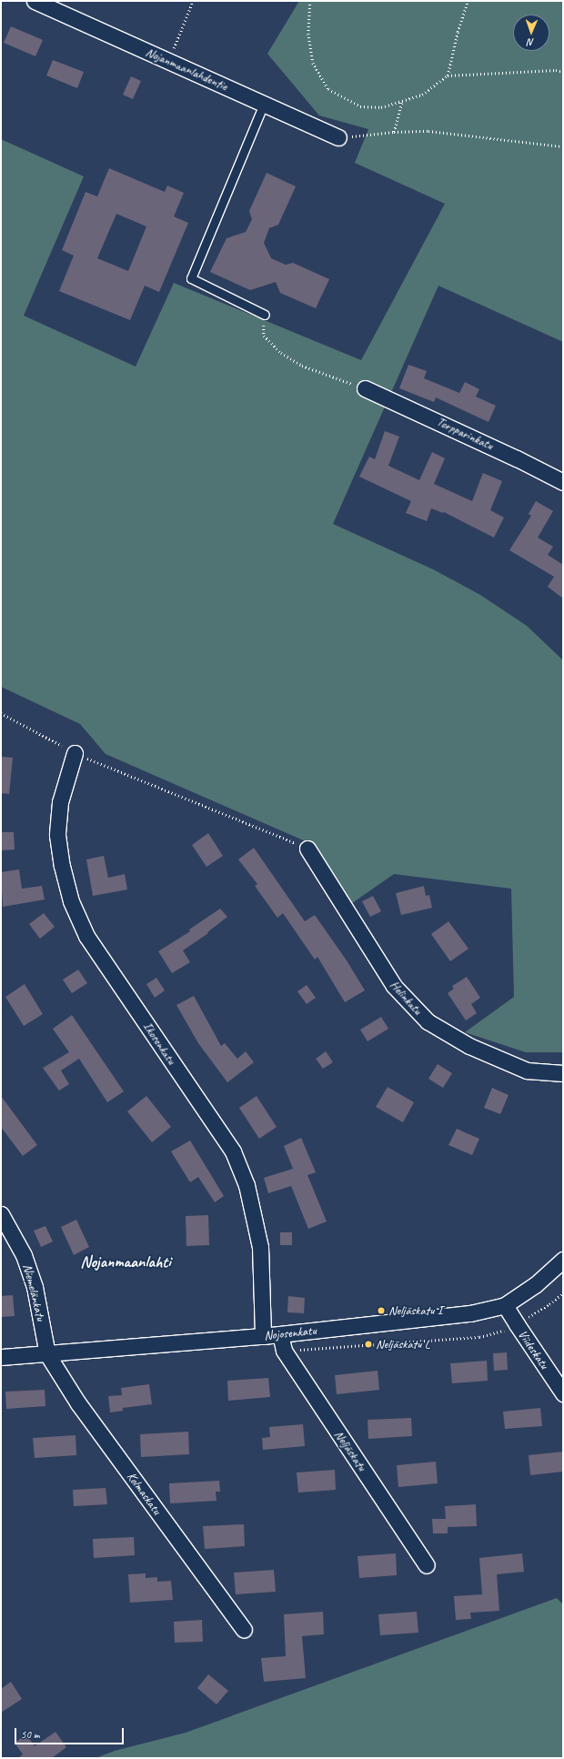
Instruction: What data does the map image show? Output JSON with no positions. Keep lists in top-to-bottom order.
{
  "streets": {
    "street": [
      "Nojanmaanlahdentie",
      "Torpparinkatu",
      "Helinkatu",
      "Ikosenkatu",
      "Niemelänkatu",
      "Nojosenkatu",
      "Viideskatu",
      "Neljäskatu",
      "Kolmaskatu"
    ]
  },
  "crossings": [
    ["Ikosenkatu", "Nojosenkatu"],
    ["Niemelänkatu", "Nojosenkatu"],
    ["Niemelänkatu", "Kolmaskatu"],
    ["Nojosenkatu", "Viideskatu"],
    ["Nojosenkatu", "Neljäskatu"],
    ["Nojosenkatu", "Kolmaskatu"]
  ],
  "districts": ["Nojanmaanlahti"],
  "places": ["Neljäskatu I", "Neljäskatu L"],
  "scale_bar": "50 m",
  "north": "bottom"
}
